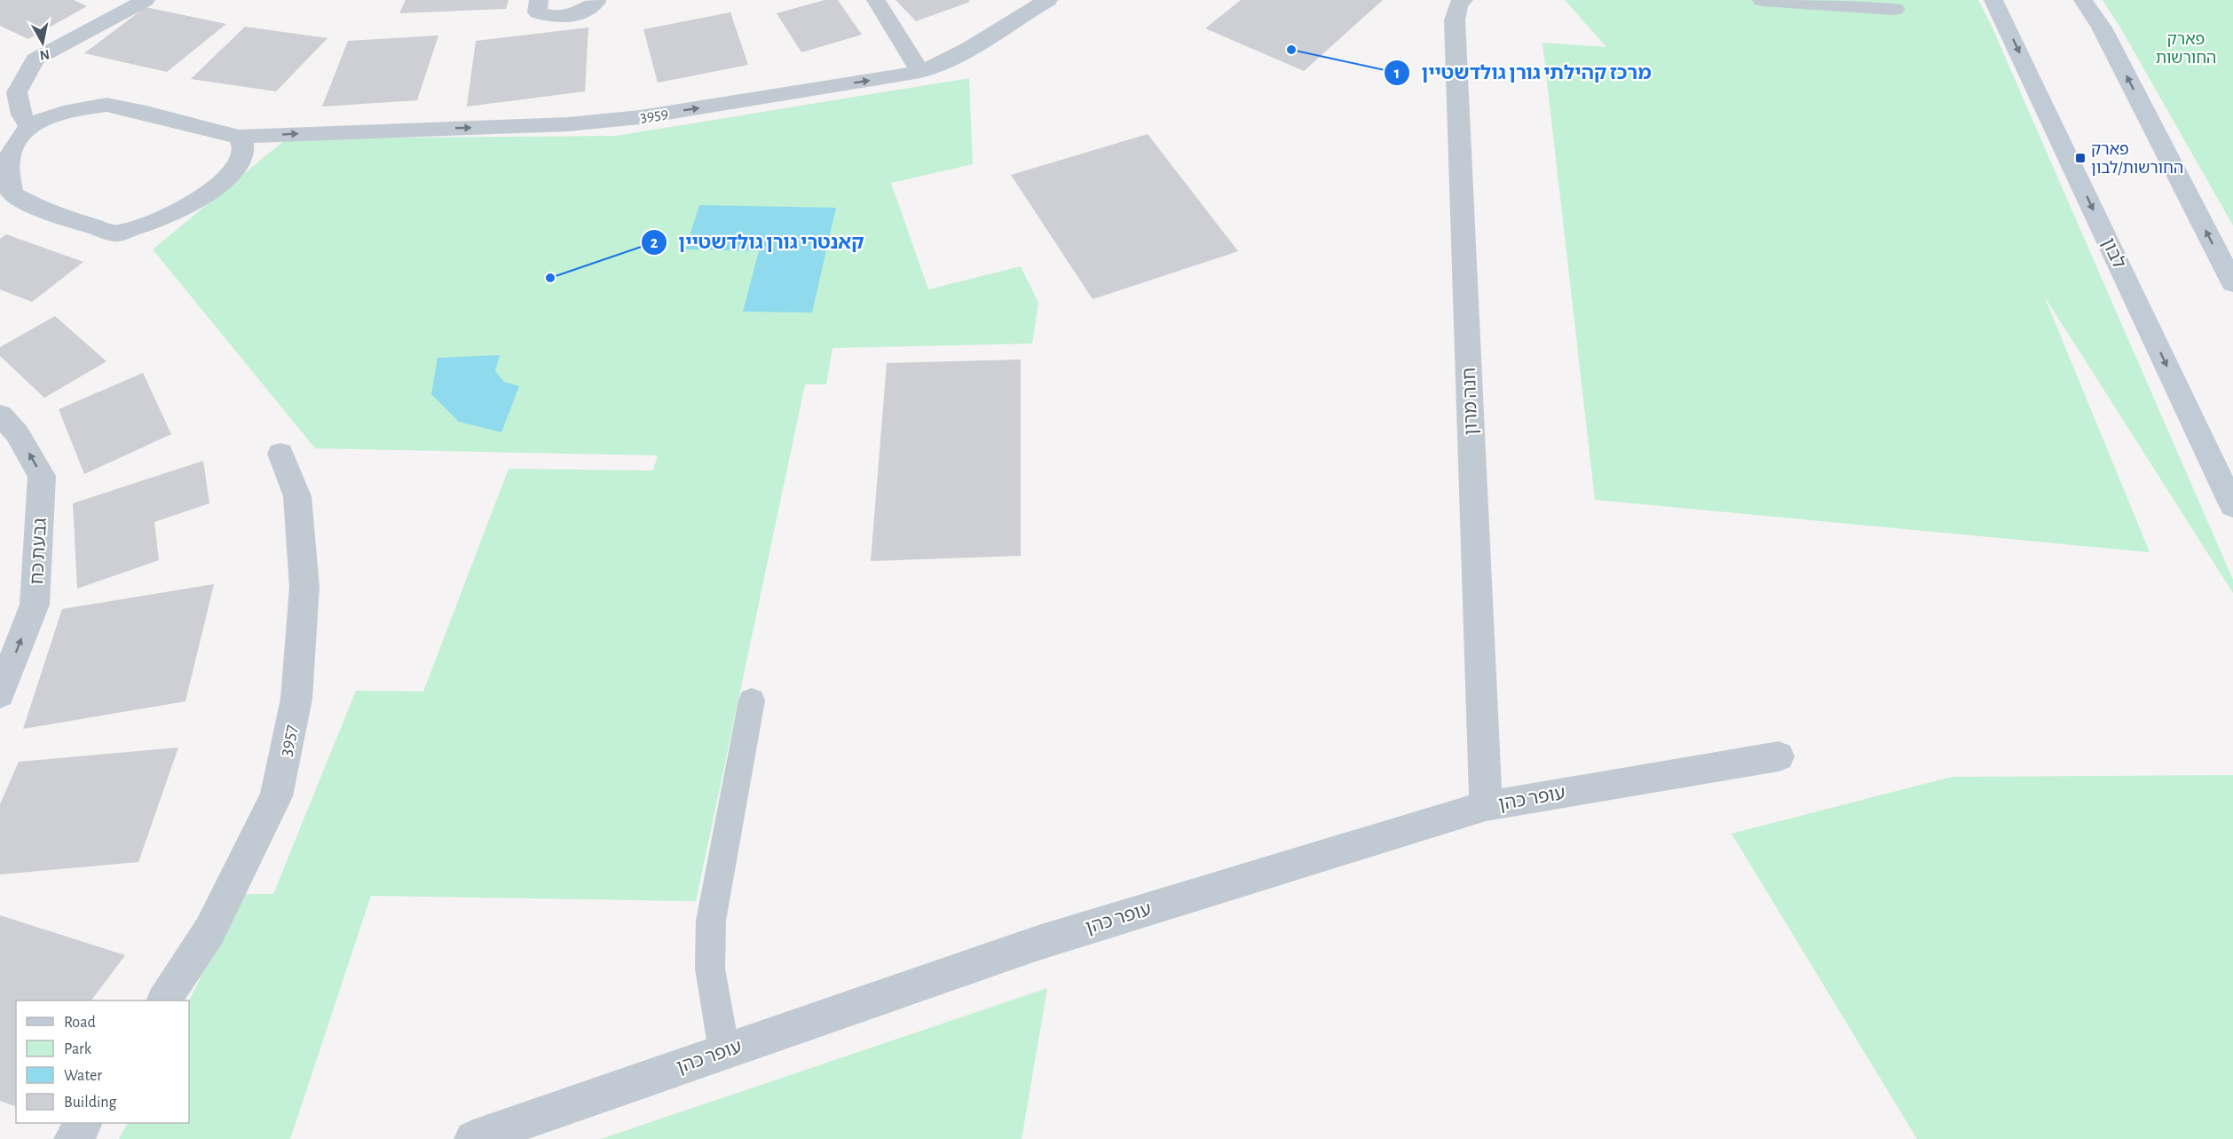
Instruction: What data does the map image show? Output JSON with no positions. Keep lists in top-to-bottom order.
{
  "streets": {
    "main road": ["לבון"],
    "street": [
      "3959",
      "חנה מרון",
      "גבעת כח",
      "3957",
      "עופר כהן"
    ]
  },
  "crossings": [
    ["חנה מרון", "עופר כהן"]
  ],
  "one_way": ["3959", "גבעת כח"],
  "parks": ["פארק החורשות"],
  "places": {
    "other": ["מרכז קהילתי גורן גולדשטיין", "קאנטרי גורן גולדשטיין"],
    "transit": ["פארק החורשות/לבון"]
  },
  "legend": [
    "Road",
    "Park",
    "Water",
    "Building"
  ],
  "north": "bottom"
}
